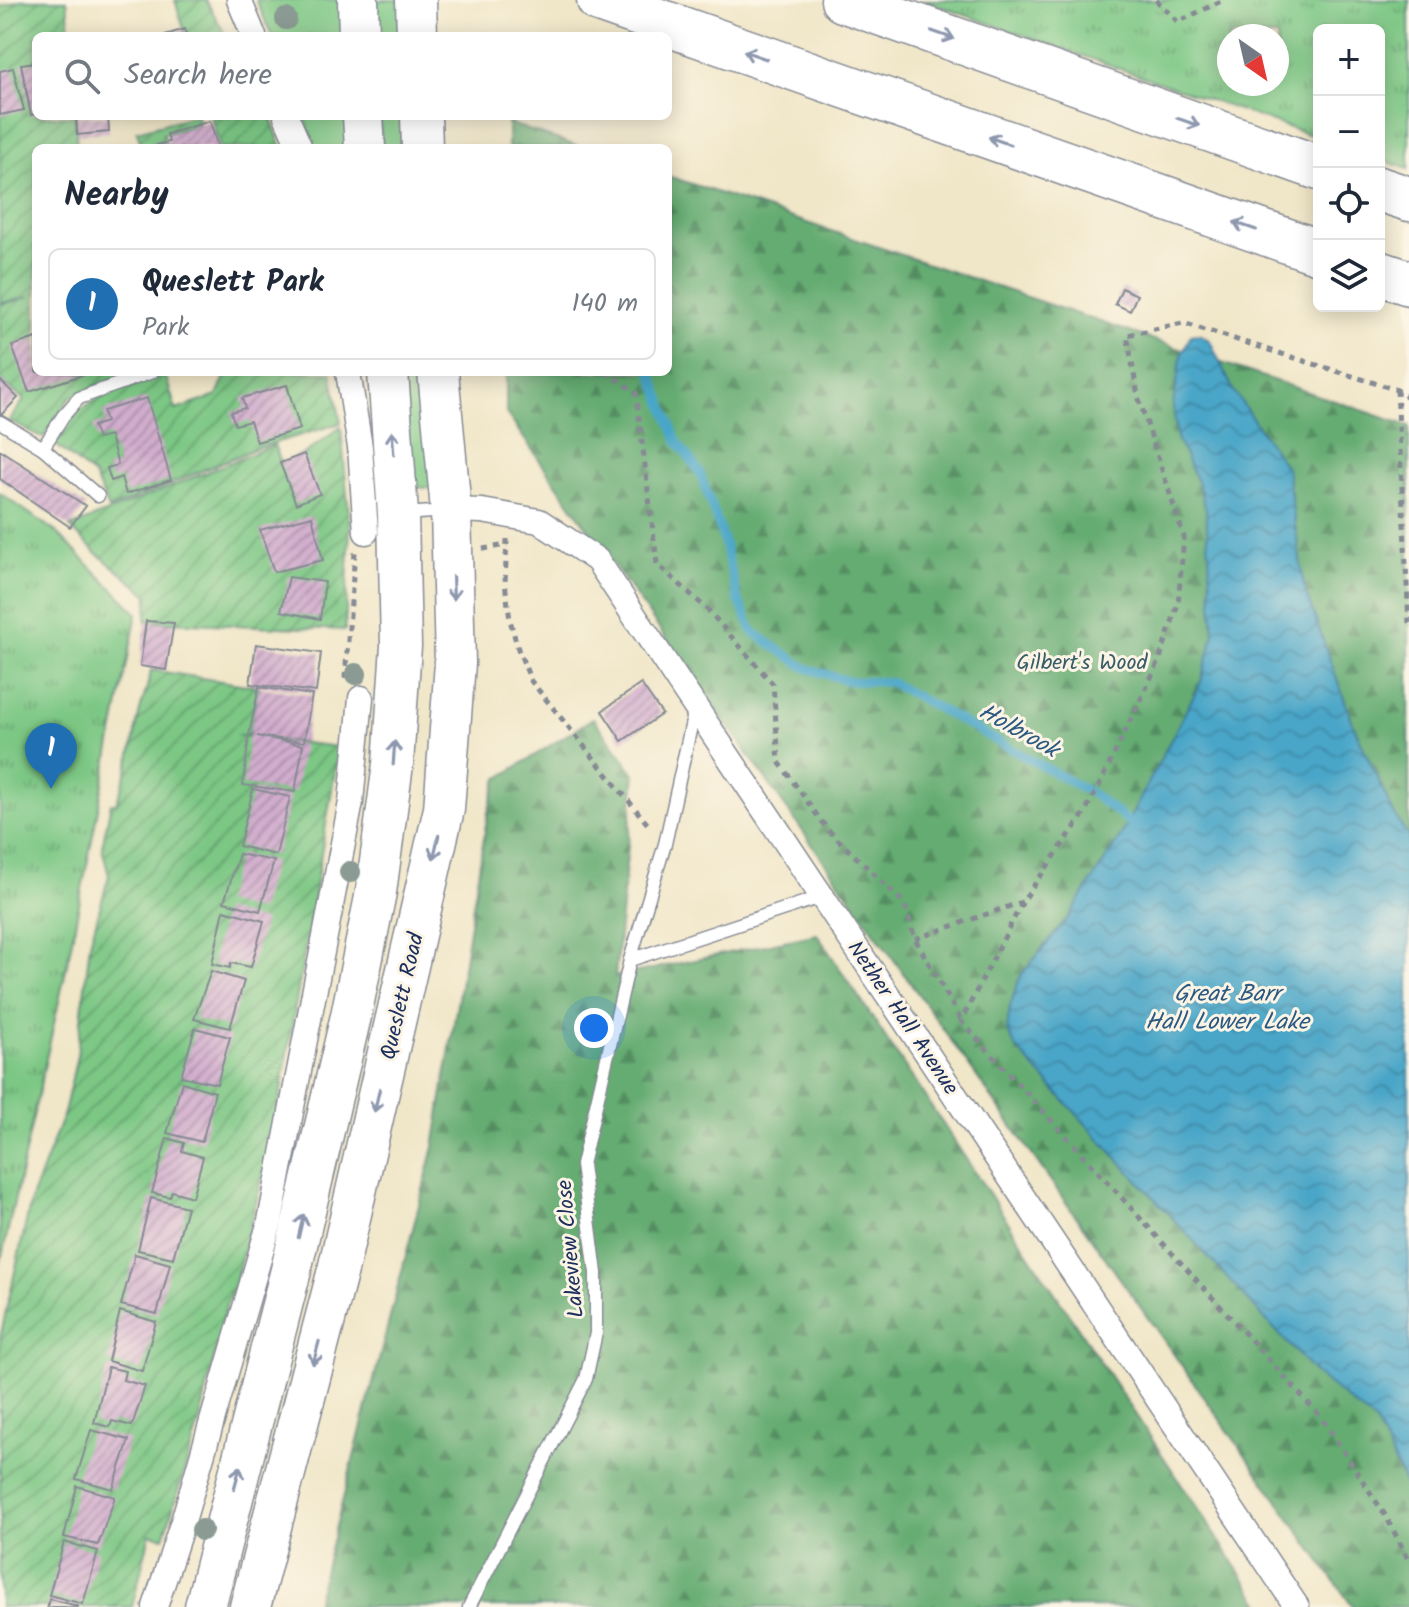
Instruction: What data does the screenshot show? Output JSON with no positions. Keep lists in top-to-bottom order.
{
  "streets": {
    "highway": ["Queslett Road"],
    "street": ["Nether Hall Avenue"],
    "lane": ["Lakeview Close"]
  },
  "crossings": [
    ["Queslett Road", "Nether Hall Avenue"],
    ["Nether Hall Avenue", "Lakeview Close"]
  ],
  "water": ["Holbrook", "Great Barr Hall Lower Lake"],
  "parks": ["Gilbert's Wood"],
  "north": "bottom right",
  "page": {
    "map_buttons": ["+", "−"],
    "search": "Search here",
    "heading": "Nearby",
    "list": [
      {
        "mark": "1",
        "name": "Queslett Park",
        "note": "Park",
        "value": "140 m"
      }
    ],
    "pins": "1"
  }
}
